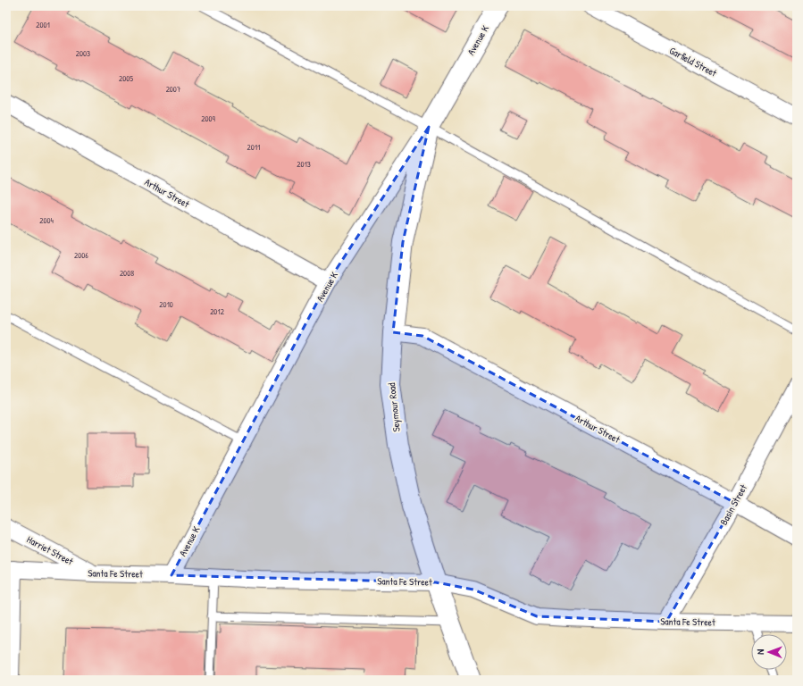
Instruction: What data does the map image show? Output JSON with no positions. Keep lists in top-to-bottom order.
{
  "streets": {
    "street": [
      "Avenue K",
      "Garfield Street",
      "Arthur Street",
      "Seymour Road",
      "Basin Street",
      "Harriet Street",
      "Santa Fe Street"
    ]
  },
  "crossings": [
    ["Avenue K", "Arthur Street"],
    ["Avenue K", "Seymour Road"],
    ["Avenue K", "Santa Fe Street"],
    ["Arthur Street", "Seymour Road"],
    ["Arthur Street", "Basin Street"],
    ["Seymour Road", "Santa Fe Street"],
    ["Basin Street", "Santa Fe Street"],
    ["Harriet Street", "Santa Fe Street"]
  ],
  "house_numbers": [
    "2001",
    "2003",
    "2005",
    "2007",
    "2009",
    "2011",
    "2013",
    "2004",
    "2006",
    "2008",
    "2010",
    "2012"
  ],
  "north": "left"
}
